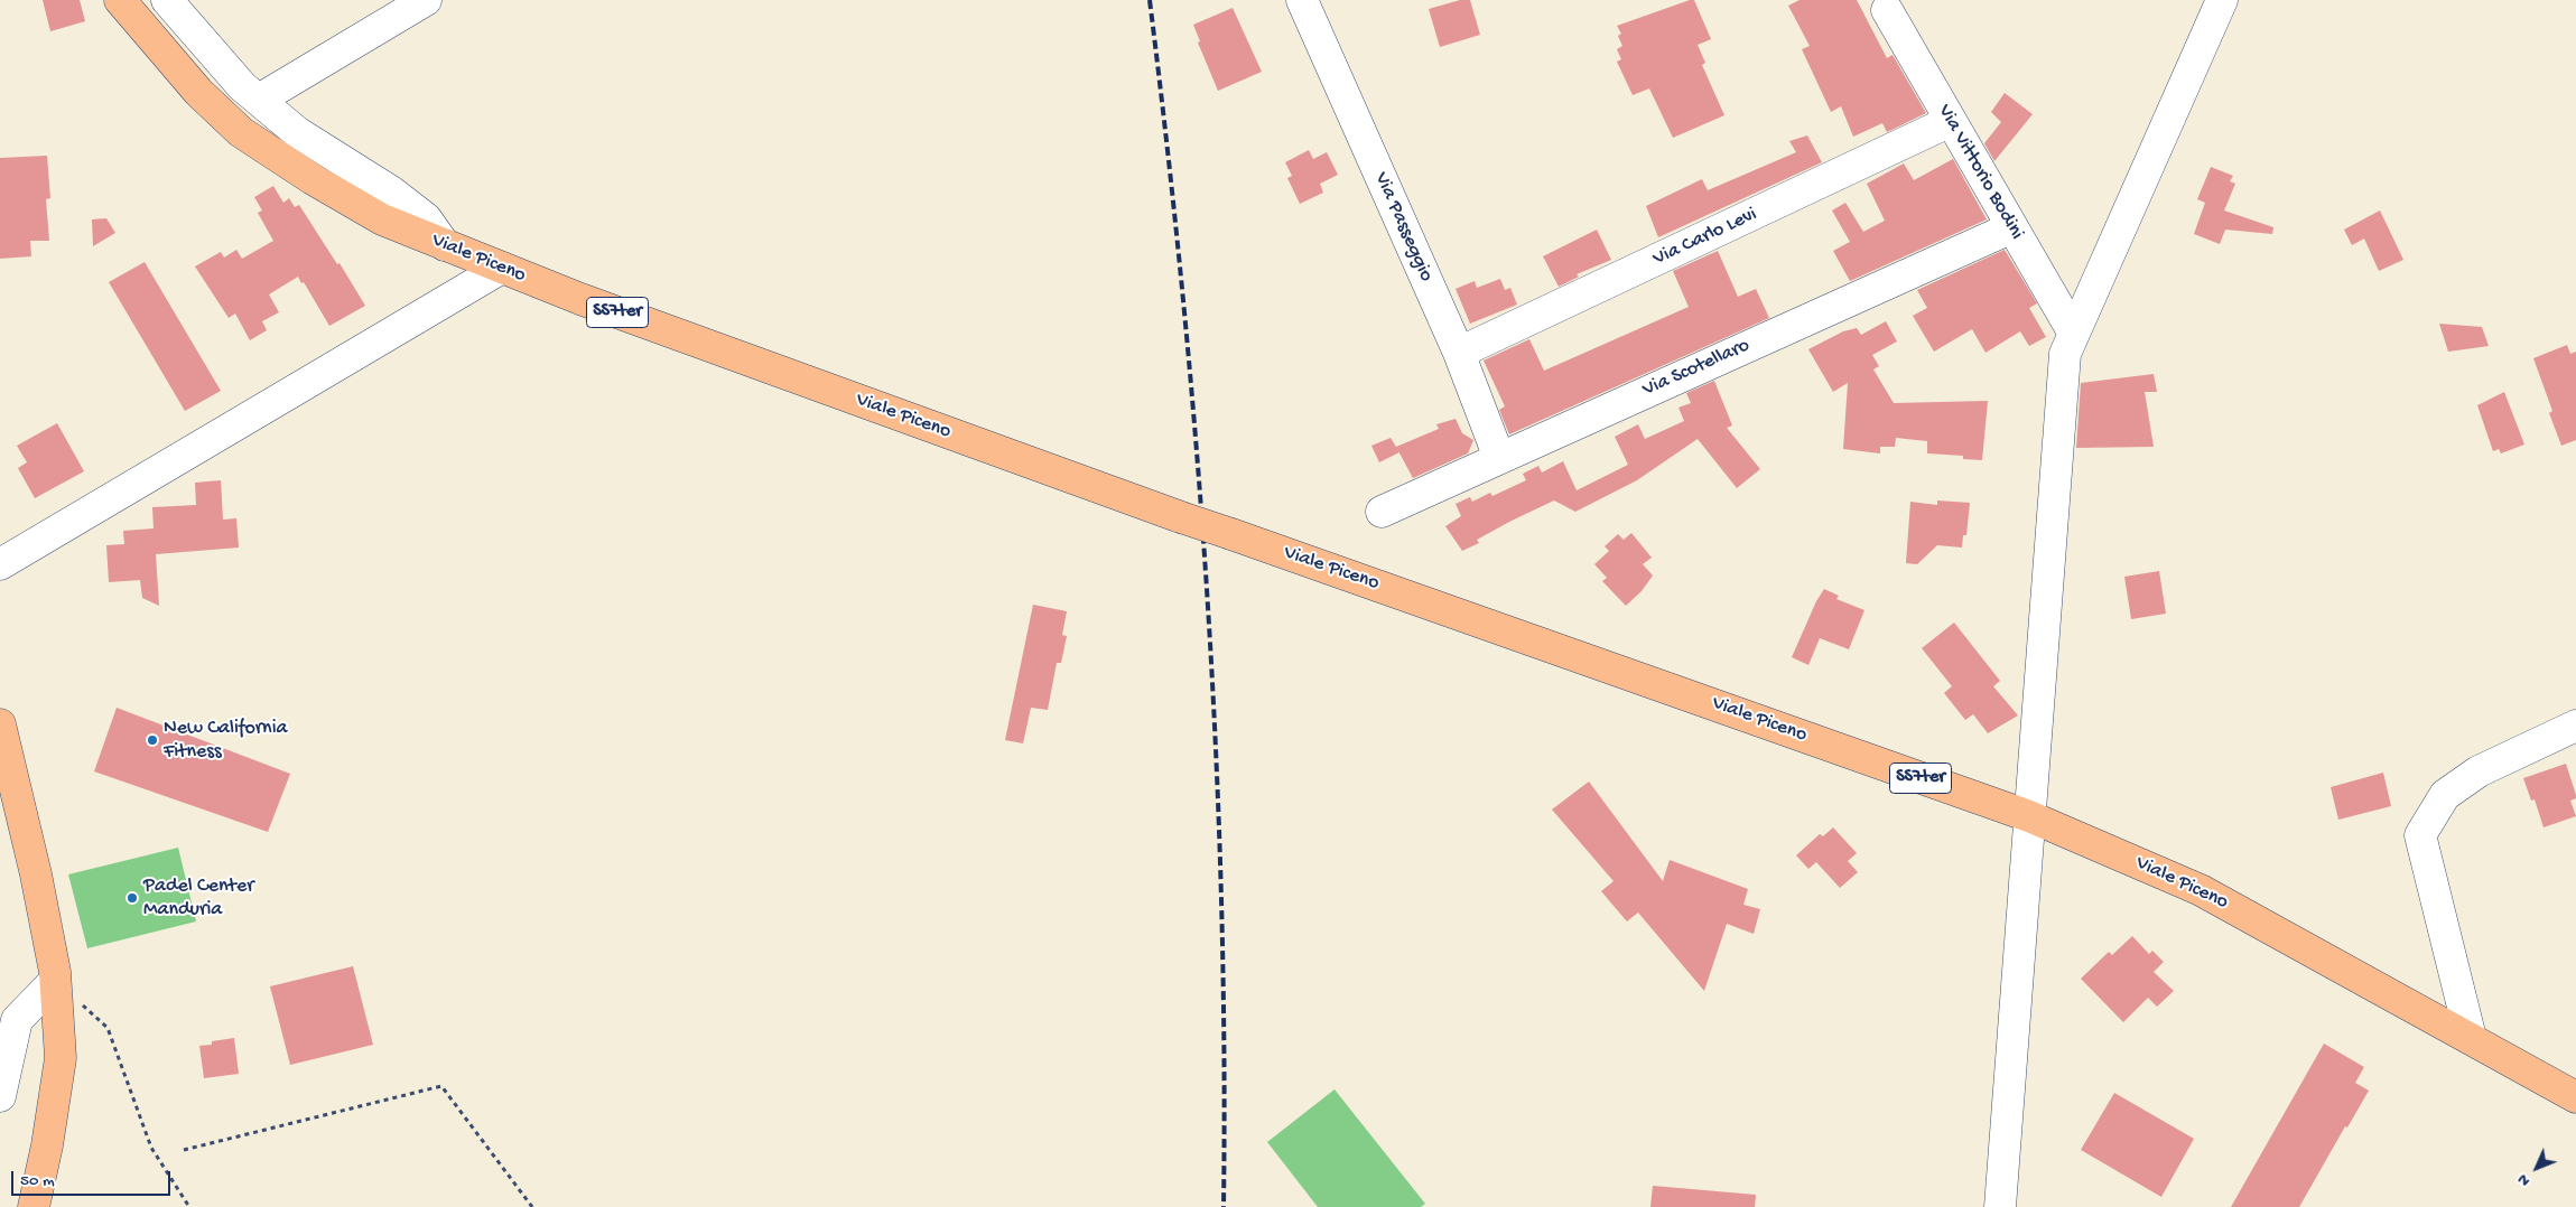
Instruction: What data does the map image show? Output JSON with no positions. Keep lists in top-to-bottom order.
{
  "streets": {
    "main road": ["Viale Piceno", "SS7ter"],
    "street": [
      "Via Vittorio Bodini",
      "Via Passeggio",
      "Via Carlo Levi",
      "Via Scotellaro"
    ]
  },
  "crossings": [
    ["Via Vittorio Bodini", "Via Carlo Levi"],
    ["Via Vittorio Bodini", "Via Scotellaro"],
    ["Via Passeggio", "Via Carlo Levi"],
    ["Via Passeggio", "Via Scotellaro"]
  ],
  "places": ["New California Fitness", "Padel Center Manduria"],
  "scale_bar": "50 m",
  "north": "bottom left"
}
